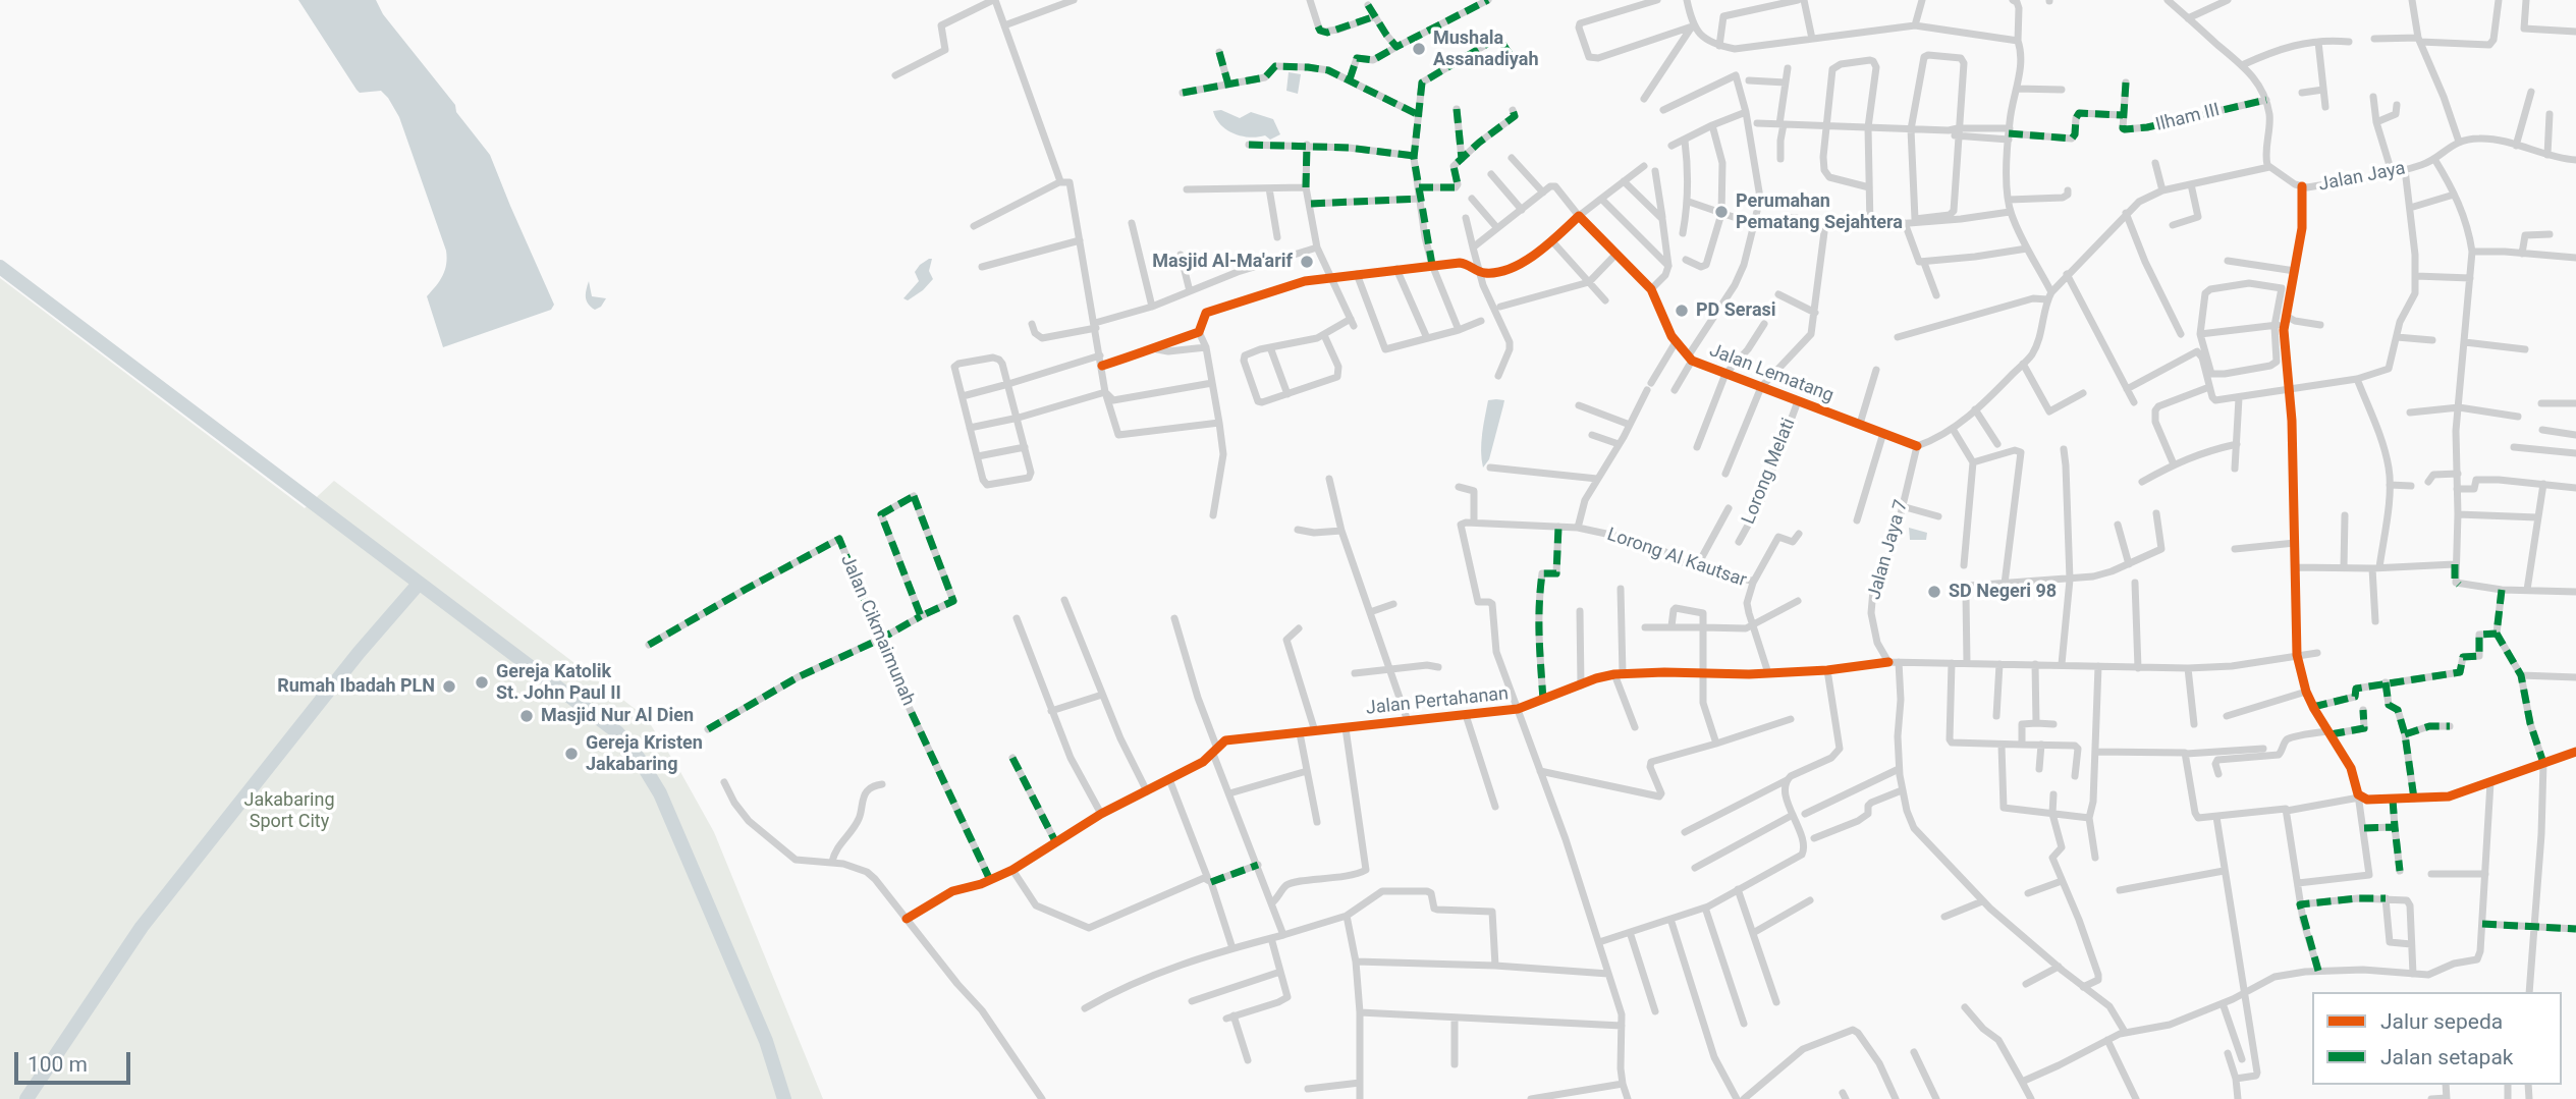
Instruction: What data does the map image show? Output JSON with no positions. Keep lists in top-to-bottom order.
{
  "streets": {
    "street": [
      "Ilham III",
      "Jalan Jaya",
      "Jalan Lematang",
      "Lorong Melati",
      "Jalan Jaya 7",
      "Lorong Al Kautsar",
      "Jalan Cikmaimunah",
      "Jalan Pertahanan"
    ]
  },
  "crossings": [
    ["Jalan Lematang", "Lorong Melati"],
    ["Jalan Lematang", "Jalan Jaya 7"],
    ["Jalan Jaya 7", "Jalan Pertahanan"],
    ["Lorong Al Kautsar", "Jalan Pertahanan"],
    ["Jalan Cikmaimunah", "Jalan Pertahanan"]
  ],
  "parks": ["Jakabaring Sport City"],
  "places": [
    "Mushala Assanadiyah",
    "Perumahan Pematang Sejahtera",
    "Masjid Al-Ma'arif",
    "PD Serasi",
    "SD Negeri 98",
    "Gereja Katolik St. John Paul II",
    "Rumah Ibadah PLN",
    "Masjid Nur Al Dien",
    "Gereja Kristen Jakabaring"
  ],
  "legend": ["Jalur sepeda", "Jalan setapak"],
  "scale_bar": "100 m"
}
